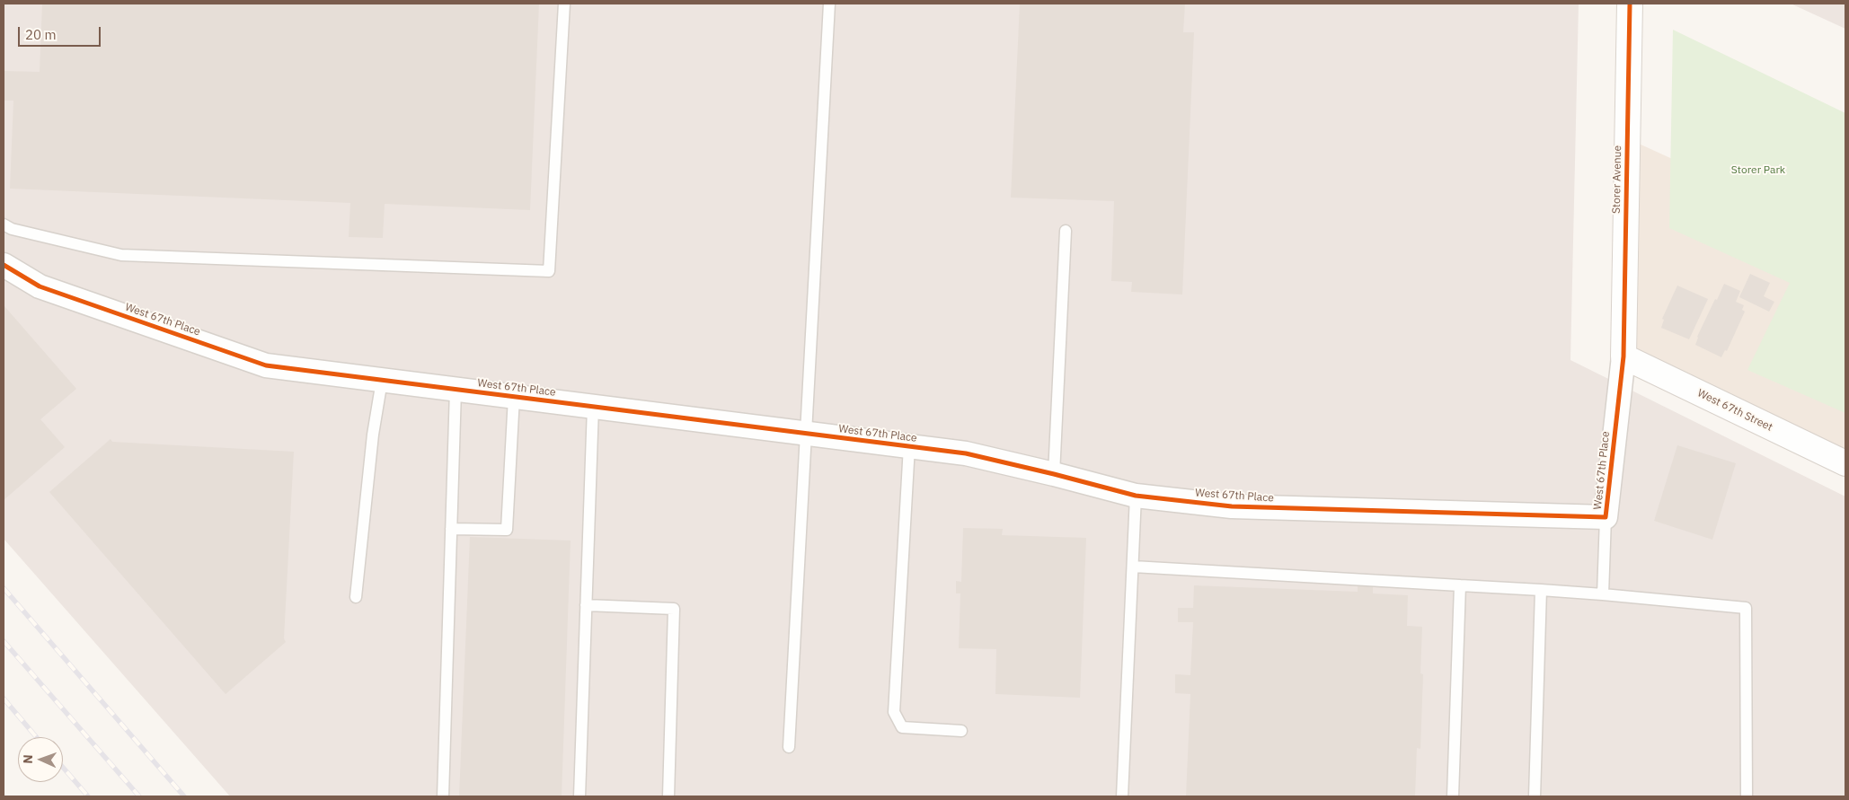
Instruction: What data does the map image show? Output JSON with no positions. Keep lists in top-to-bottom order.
{
  "streets": {
    "street": ["Storer Avenue", "West 67th Place", "West 67th Street"]
  },
  "crossings": [
    ["Storer Avenue", "West 67th Place"],
    ["Storer Avenue", "West 67th Street"],
    ["West 67th Place", "West 67th Street"]
  ],
  "parks": ["Storer Park"],
  "scale_bar": "20 m",
  "north": "left"
}
